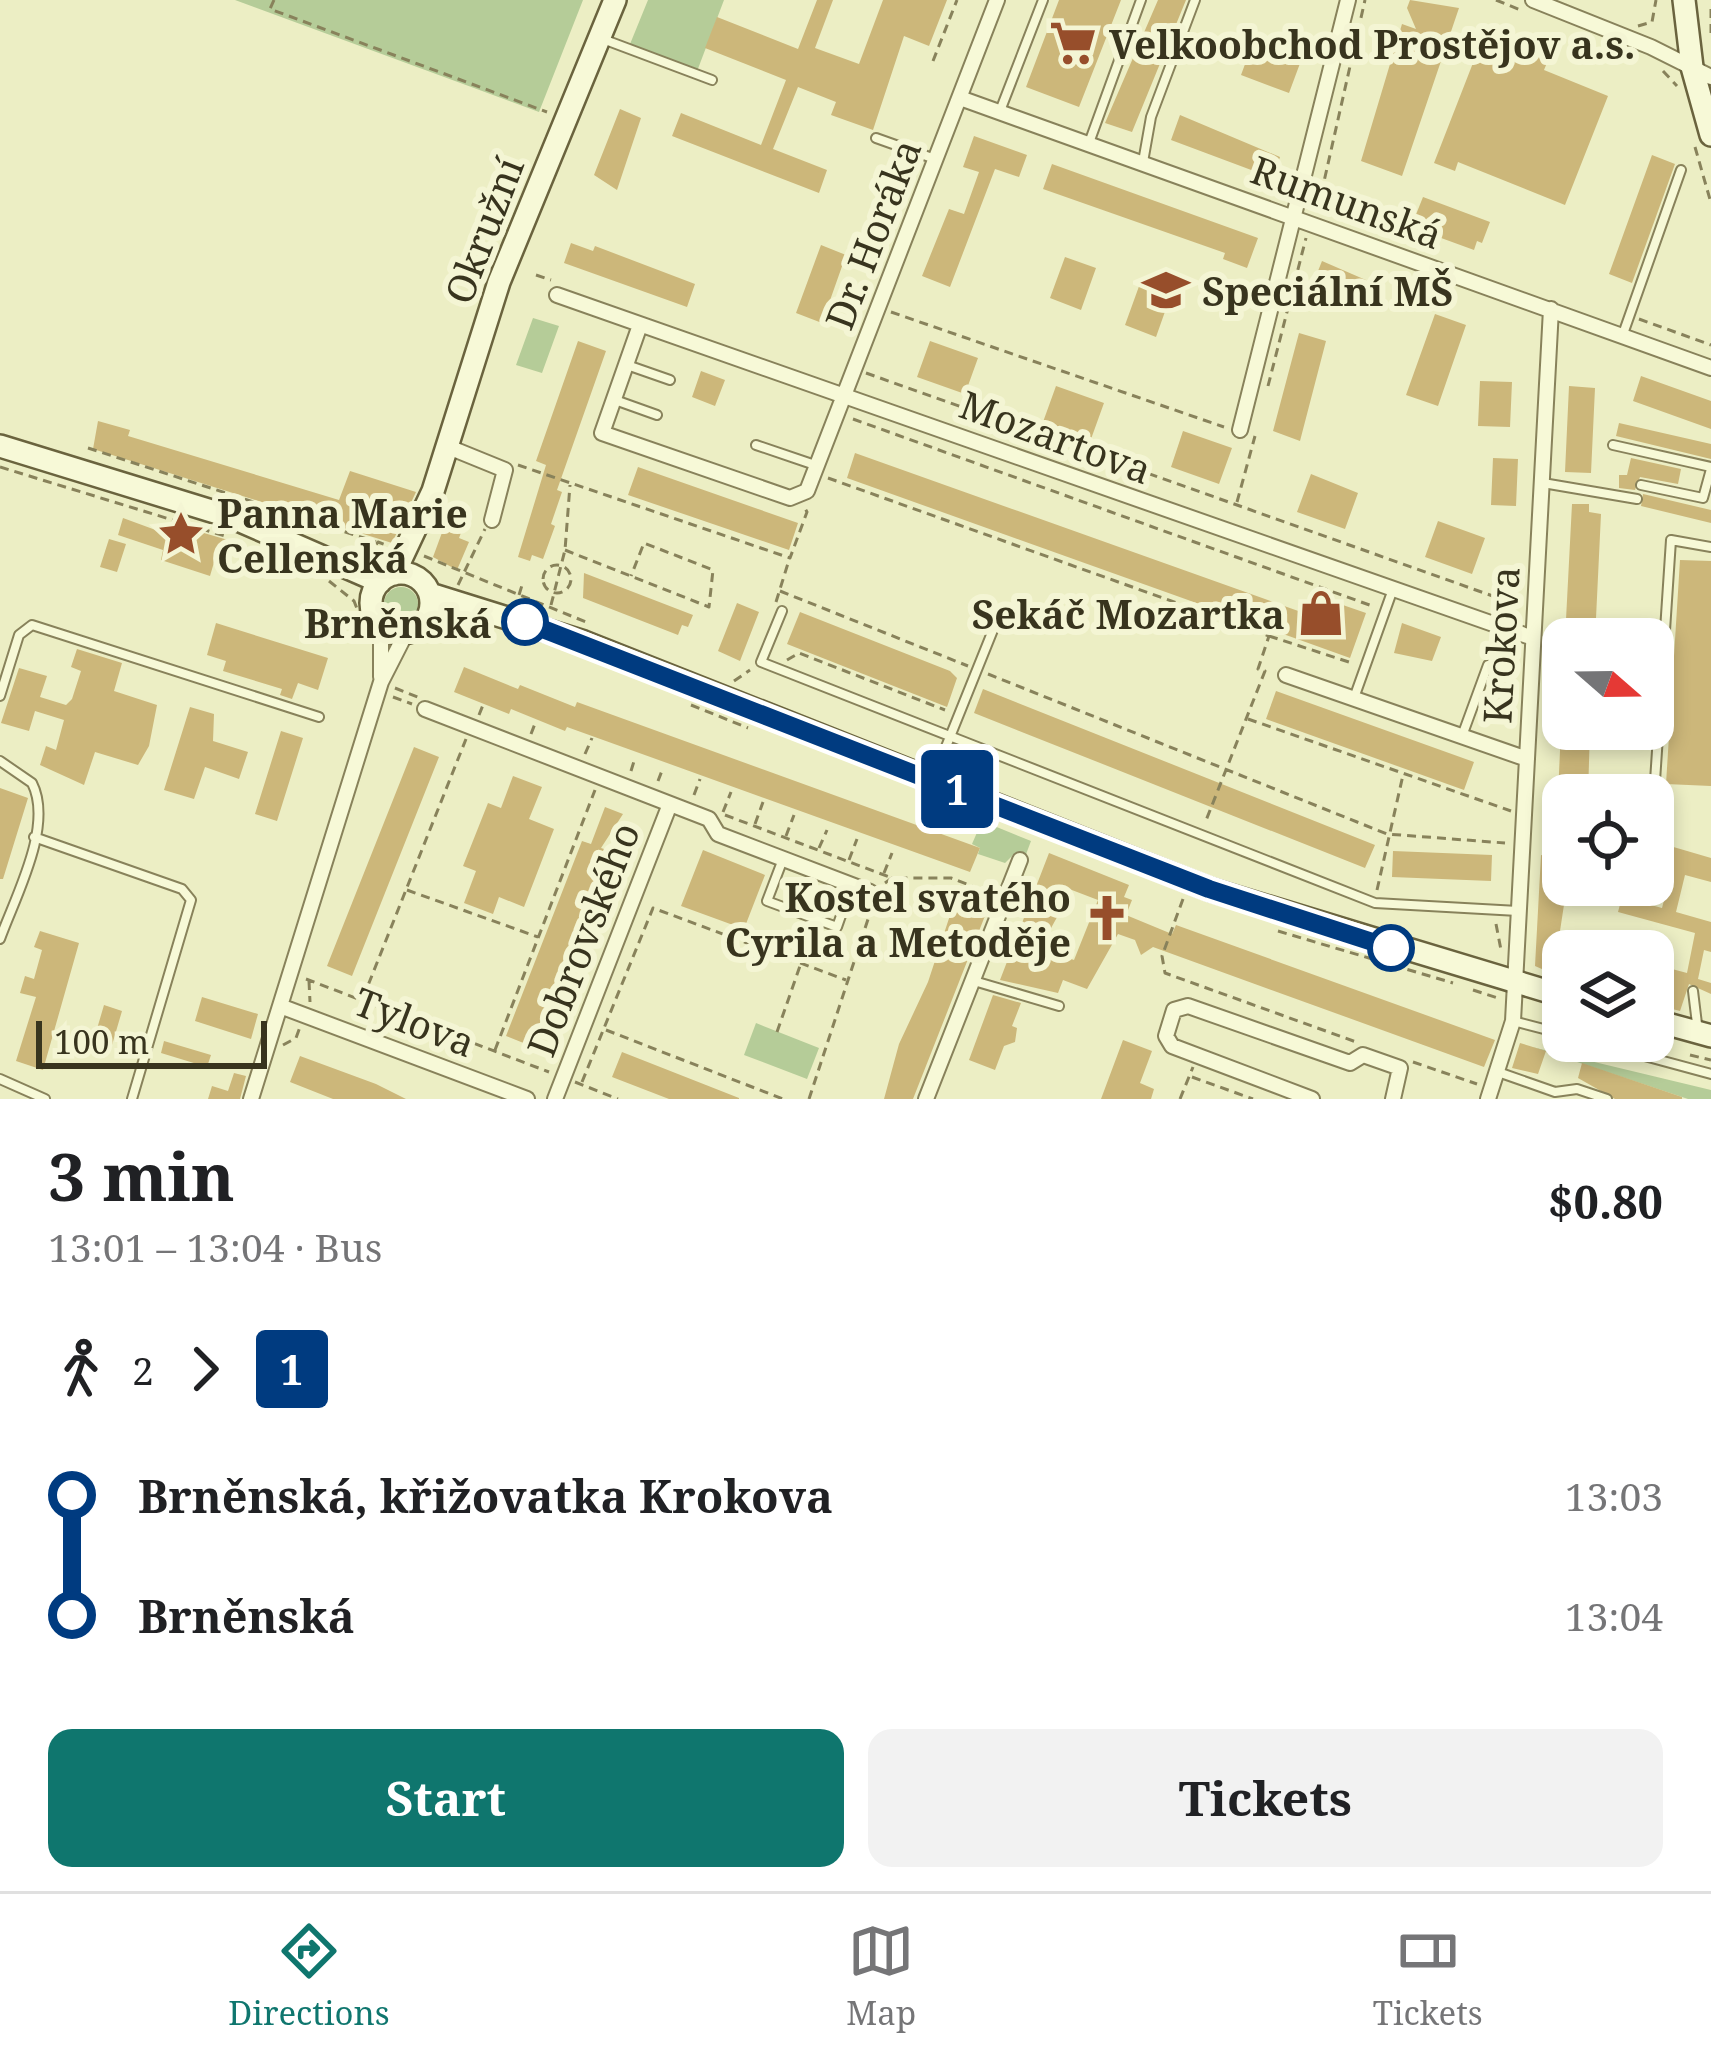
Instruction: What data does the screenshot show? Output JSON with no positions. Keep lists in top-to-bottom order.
{
  "streets": {
    "main road": ["Okružní"],
    "street": [
      "Rumunská",
      "Dr. Horáka",
      "Mozartova",
      "Krokova",
      "Dobrovského",
      "Tylova"
    ]
  },
  "crossings": [
    ["Rumunská", "Dr. Horáka"],
    ["Rumunská", "Krokova"],
    ["Dr. Horáka", "Mozartova"],
    ["Mozartova", "Krokova"]
  ],
  "places": {
    "supermarket": ["Velkoobchod Prostějov a.s."],
    "school or university": ["Speciální MŠ"],
    "place": ["Panna Marie Cellenská"],
    "shop": ["Sekáč Mozartka"],
    "other": ["Brněnská"],
    "church": ["Kostel svatého Cyrila a Metoděje"]
  },
  "lines": ["bus line 1"],
  "scale_bar": "100 m",
  "north": "right",
  "page": {
    "on_map": "1",
    "scale": "100 m",
    "heading": ["3 min", "13:01 – 13:04 · Bus", "$0.80"],
    "legs": ["2", "1"],
    "list": [
      {
        "name": "Brněnská, křižovatka Krokova",
        "value": "13:03"
      },
      {
        "name": "Brněnská",
        "value": "13:04"
      }
    ],
    "buttons": ["Start", "Tickets"],
    "tabs": ["Directions", "Map", "Tickets"]
  }
}
